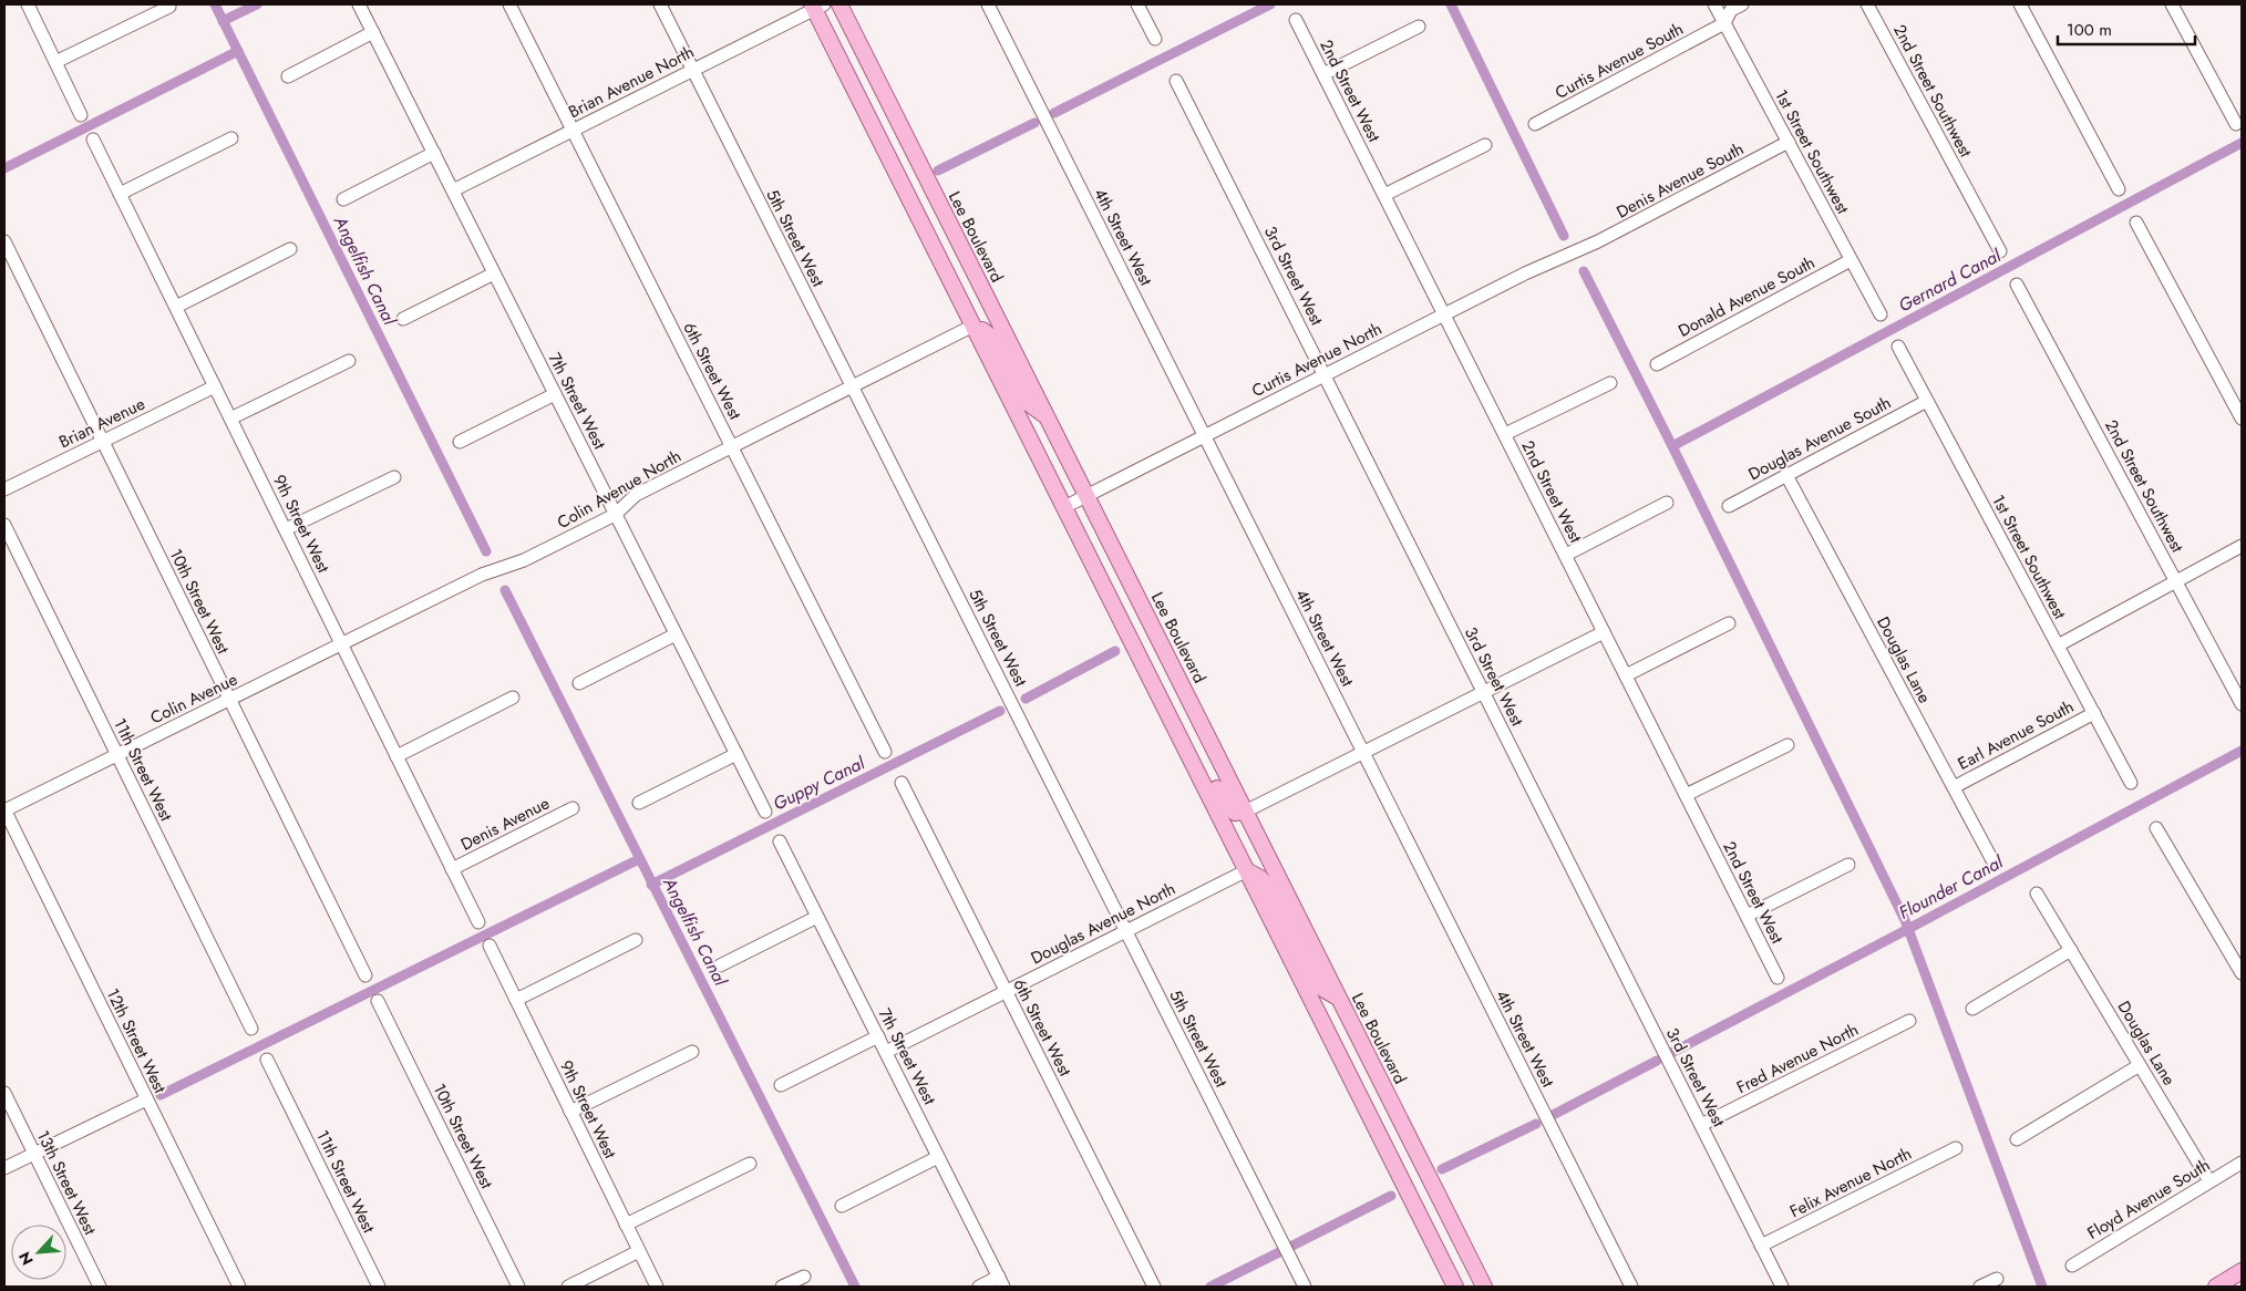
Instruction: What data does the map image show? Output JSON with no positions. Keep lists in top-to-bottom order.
{
  "streets": {
    "main road": ["Lee Boulevard"],
    "street": [
      "Curtis Avenue South",
      "Brian Avenue North",
      "2nd Street West",
      "2nd Street Southwest",
      "1st Street Southwest",
      "Denis Avenue South",
      "4th Street West",
      "5th Street West",
      "3rd Street West",
      "Donald Avenue South",
      "Curtis Avenue North",
      "6th Street West",
      "7th Street West",
      "Brian Avenue",
      "Douglas Avenue South",
      "Colin Avenue North",
      "9th Street West",
      "10th Street West",
      "Douglas Lane",
      "Colin Avenue",
      "Earl Avenue South",
      "11th Street West",
      "Denis Avenue",
      "Douglas Avenue North",
      "12th Street West",
      "Fred Avenue North",
      "13th Street West",
      "Felix Avenue North",
      "Floyd Avenue South"
    ]
  },
  "crossings": [
    ["Curtis Avenue South", "1st Street Southwest"],
    ["Brian Avenue North", "5th Street West"],
    ["Brian Avenue North", "6th Street West"],
    ["Brian Avenue North", "7th Street West"],
    ["2nd Street West", "Curtis Avenue North"],
    ["1st Street Southwest", "Denis Avenue South"],
    ["1st Street Southwest", "Donald Avenue South"],
    ["1st Street Southwest", "Douglas Avenue South"],
    ["1st Street Southwest", "Earl Avenue South"],
    ["Denis Avenue South", "Curtis Avenue North"],
    ["Lee Boulevard", "Curtis Avenue North"],
    ["4th Street West", "Curtis Avenue North"],
    ["5th Street West", "Colin Avenue North"],
    ["5th Street West", "Douglas Avenue North"],
    ["3rd Street West", "Curtis Avenue North"],
    ["3rd Street West", "Fred Avenue North"],
    ["3rd Street West", "Felix Avenue North"],
    ["6th Street West", "Colin Avenue North"],
    ["6th Street West", "Douglas Avenue North"],
    ["7th Street West", "Colin Avenue North"],
    ["7th Street West", "Douglas Avenue North"],
    ["Brian Avenue", "9th Street West"],
    ["Brian Avenue", "10th Street West"],
    ["Douglas Avenue South", "Douglas Lane"],
    ["Colin Avenue North", "Colin Avenue"],
    ["9th Street West", "Colin Avenue"],
    ["9th Street West", "Denis Avenue"],
    ["10th Street West", "Colin Avenue"],
    ["Douglas Lane", "Earl Avenue South"],
    ["Douglas Lane", "Floyd Avenue South"],
    ["Colin Avenue", "11th Street West"],
    ["Colin Avenue", "12th Street West"]
  ],
  "water": [
    "Angelfish Canal",
    "Gernard Canal",
    "Guppy Canal",
    "Flounder Canal"
  ],
  "scale_bar": "100 m",
  "north": "bottom left"
}
